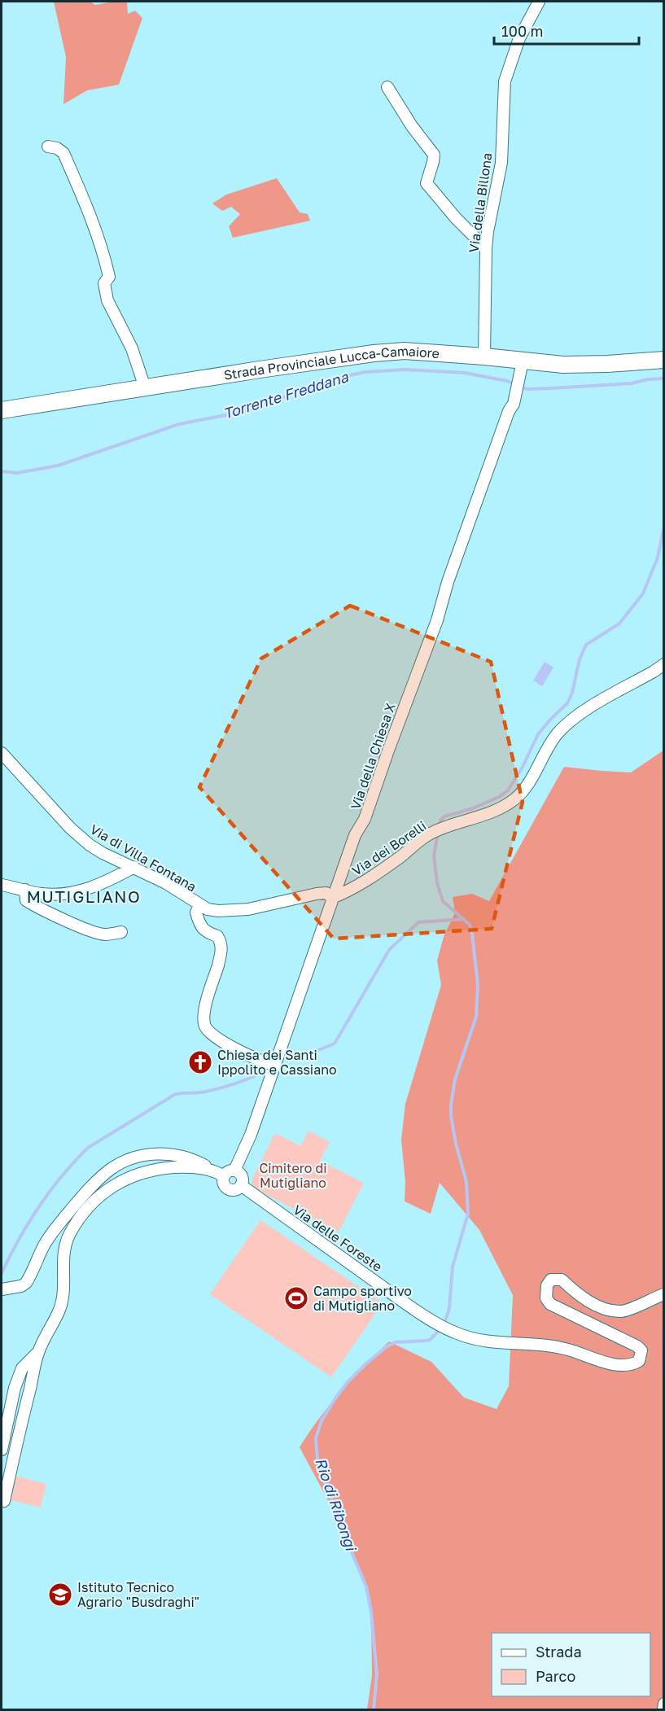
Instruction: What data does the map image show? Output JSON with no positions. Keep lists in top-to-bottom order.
{
  "streets": {
    "main road": ["Strada Provinciale Lucca-Camaiore"],
    "street": [
      "Via della Billona",
      "Via della Chiesa X",
      "Via dei Borelli",
      "Via di Villa Fontana",
      "Via delle Foreste"
    ]
  },
  "crossings": [
    ["Via della Billona", "Strada Provinciale Lucca-Camaiore"],
    ["Strada Provinciale Lucca-Camaiore", "Via della Chiesa X"],
    ["Via della Chiesa X", "Via dei Borelli"],
    ["Via della Chiesa X", "Via di Villa Fontana"],
    ["Via della Chiesa X", "Via delle Foreste"],
    ["Via dei Borelli", "Via di Villa Fontana"]
  ],
  "districts": ["MUTIGLIANO"],
  "water": ["Torrente Freddana", "Rio di Ribongi"],
  "parks": ["Cimitero di Mutigliano"],
  "places": {
    "church": ["Chiesa dei Santi Ippolito e Cassiano"],
    "sports": ["Campo sportivo di Mutigliano"],
    "school or university": ["Istituto Tecnico Agrario \"Busdraghi\""]
  },
  "legend": ["Strada", "Parco"],
  "scale_bar": "100 m"
}
